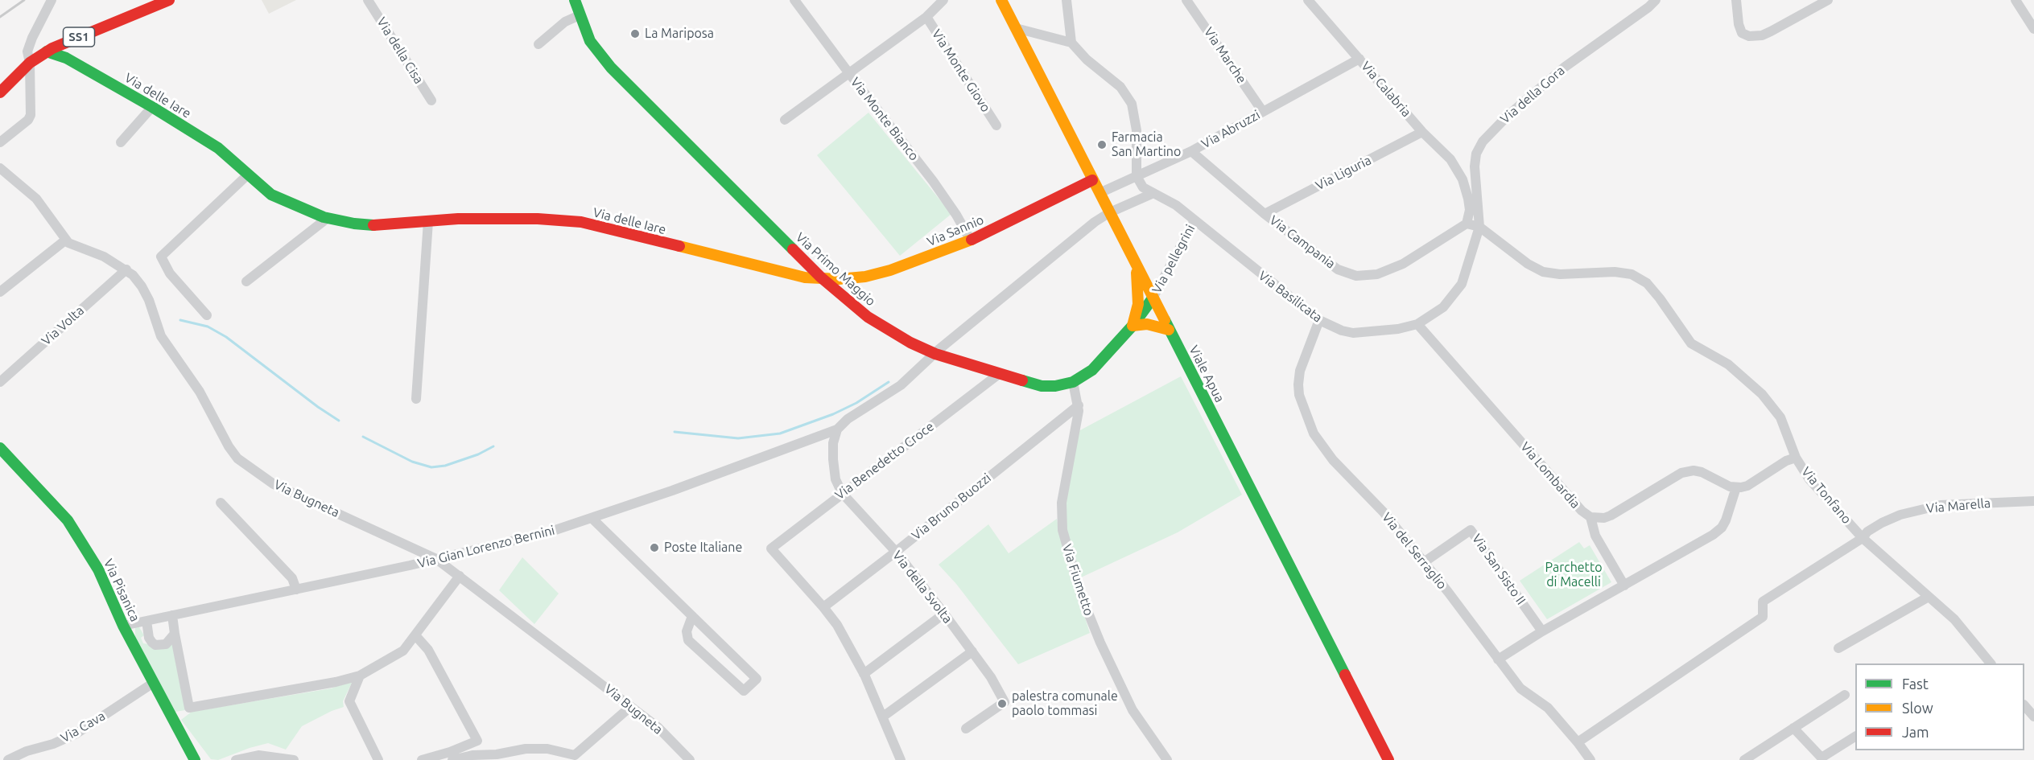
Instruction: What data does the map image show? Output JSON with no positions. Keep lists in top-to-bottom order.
{
  "streets": {
    "street": [
      "SS1",
      "Via della Cisa",
      "Via Marche",
      "Via Monte Giovo",
      "Via Calabria",
      "Via della Gora",
      "Via delle Iare",
      "Via Monte Bianco",
      "Via Abruzzi",
      "Via Liguria",
      "Via Sannio",
      "Via Campania",
      "Via pellegrini",
      "Via Primo Maggio",
      "Via Basilicata",
      "Via Volta",
      "Viale Apua",
      "Via Benedetto Croce",
      "Via Lombardia",
      "Via Tonfano",
      "Via Bugneta",
      "Via Marella",
      "Via Bruno Buozzi",
      "Via Gian Lorenzo Bernini",
      "Via del Serraglio",
      "Via San Sisto II",
      "Via Fiumetto",
      "Via della Svolta",
      "Via Pisanica",
      "Via Cava"
    ]
  },
  "crossings": [
    ["SS1", "Via delle Iare"],
    ["Via Marche", "Via Abruzzi"],
    ["Via Calabria", "Via Abruzzi"],
    ["Via Calabria", "Via Liguria"],
    ["Via Calabria", "Via Campania"],
    ["Via della Gora", "Via Basilicata"],
    ["Via della Gora", "Via Tonfano"],
    ["Via delle Iare", "Via Sannio"],
    ["Via delle Iare", "Via Primo Maggio"],
    ["Via Monte Bianco", "Via Sannio"],
    ["Via Abruzzi", "Via Campania"],
    ["Via Abruzzi", "Via Basilicata"],
    ["Via Abruzzi", "Viale Apua"],
    ["Via Liguria", "Via Campania"],
    ["Via Sannio", "Via Primo Maggio"],
    ["Via Sannio", "Viale Apua"],
    ["Via pellegrini", "Via Primo Maggio"],
    ["Via pellegrini", "Via Basilicata"],
    ["Via pellegrini", "Viale Apua"],
    ["Via Primo Maggio", "Viale Apua"],
    ["Via Primo Maggio", "Via Benedetto Croce"],
    ["Via Primo Maggio", "Via Fiumetto"],
    ["Via Basilicata", "Via Lombardia"],
    ["Via Basilicata", "Via Tonfano"],
    ["Via Basilicata", "Via del Serraglio"],
    ["Via Volta", "Via Bugneta"],
    ["Via Benedetto Croce", "Via Bruno Buozzi"],
    ["Via Benedetto Croce", "Via della Svolta"],
    ["Via Tonfano", "Via Marella"],
    ["Via Bugneta", "Via Gian Lorenzo Bernini"],
    ["Via Marella", "Via del Serraglio"],
    ["Via Bruno Buozzi", "Via Fiumetto"],
    ["Via Bruno Buozzi", "Via della Svolta"],
    ["Via Gian Lorenzo Bernini", "Via della Svolta"],
    ["Via Gian Lorenzo Bernini", "Via Pisanica"],
    ["Via del Serraglio", "Via San Sisto II"],
    ["Via Pisanica", "Via Cava"]
  ],
  "parks": ["Parchetto di Macelli"],
  "places": [
    "La Mariposa",
    "Farmacia San Martino",
    "Poste Italiane",
    "palestra comunale paolo tommasi"
  ],
  "legend": ["Fast", "Slow", "Jam"]
}
